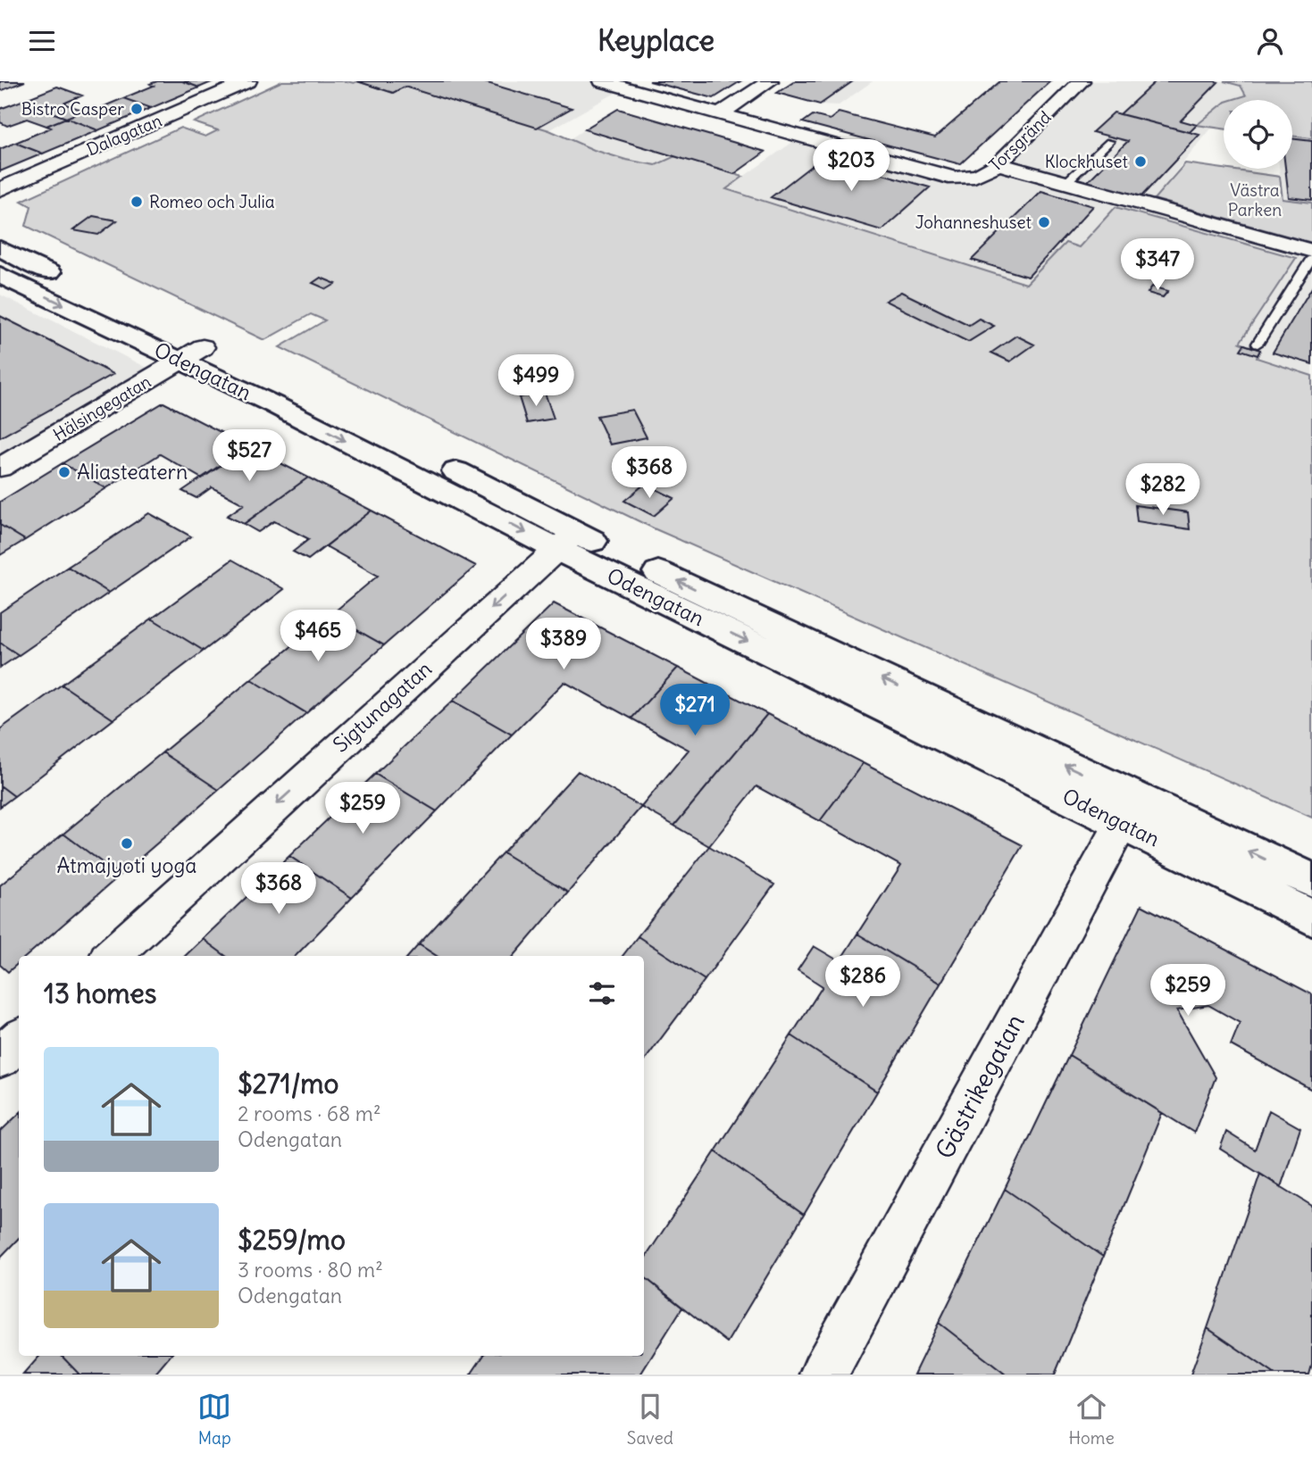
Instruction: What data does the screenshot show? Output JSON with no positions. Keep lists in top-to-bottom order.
{
  "streets": {
    "main road": ["Odengatan"],
    "street": [
      "Dalagatan",
      "Torsgränd",
      "Hälsingegatan",
      "Sigtunagatan",
      "Gästrikegatan"
    ]
  },
  "crossings": [
    ["Odengatan", "Hälsingegatan"],
    ["Odengatan", "Sigtunagatan"],
    ["Odengatan", "Gästrikegatan"]
  ],
  "one_way": ["Sigtunagatan"],
  "parks": ["Västra Parken"],
  "places": [
    "Bistro Casper",
    "Klockhuset",
    "Romeo och Julia",
    "Johanneshuset",
    "Aliasteatern",
    "Atmajyoti yoga"
  ],
  "page": {
    "header": "Keyplace",
    "price": [
      "$203",
      "$347",
      "$499",
      "$527",
      "$368",
      "$282",
      "$465",
      "$389",
      "$271",
      "$259",
      "$368",
      "$286",
      "$259"
    ],
    "heading": "13 homes",
    "list": [
      {
        "name": "$271/mo",
        "note": "2 rooms · 68 m² · Odengatan"
      },
      {
        "name": "$259/mo",
        "note": "3 rooms · 80 m² · Odengatan"
      }
    ],
    "tabs": ["Map", "Saved", "Home"]
  }
}
